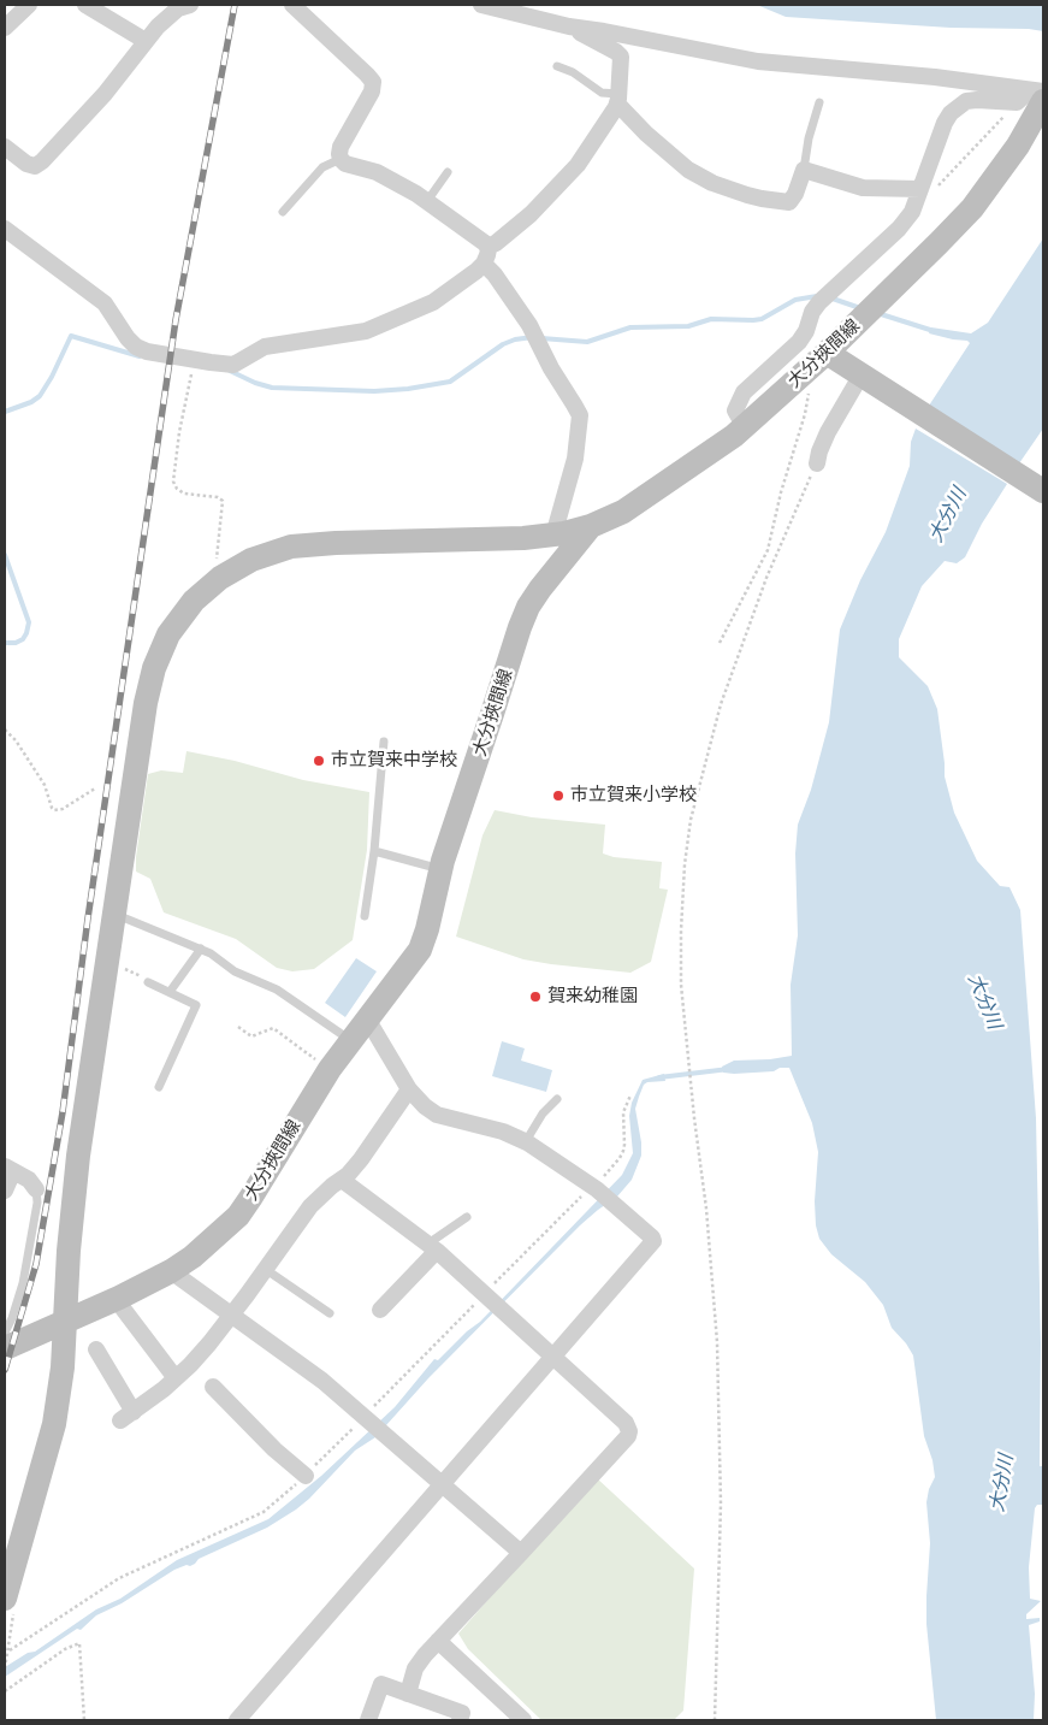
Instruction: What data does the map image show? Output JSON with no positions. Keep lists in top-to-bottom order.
{
  "streets": {
    "main road": ["大分挾間線"]
  },
  "water": ["大分川"],
  "places": ["市立賀来中学校", "市立賀来小学校", "賀来幼稚園"]
}
